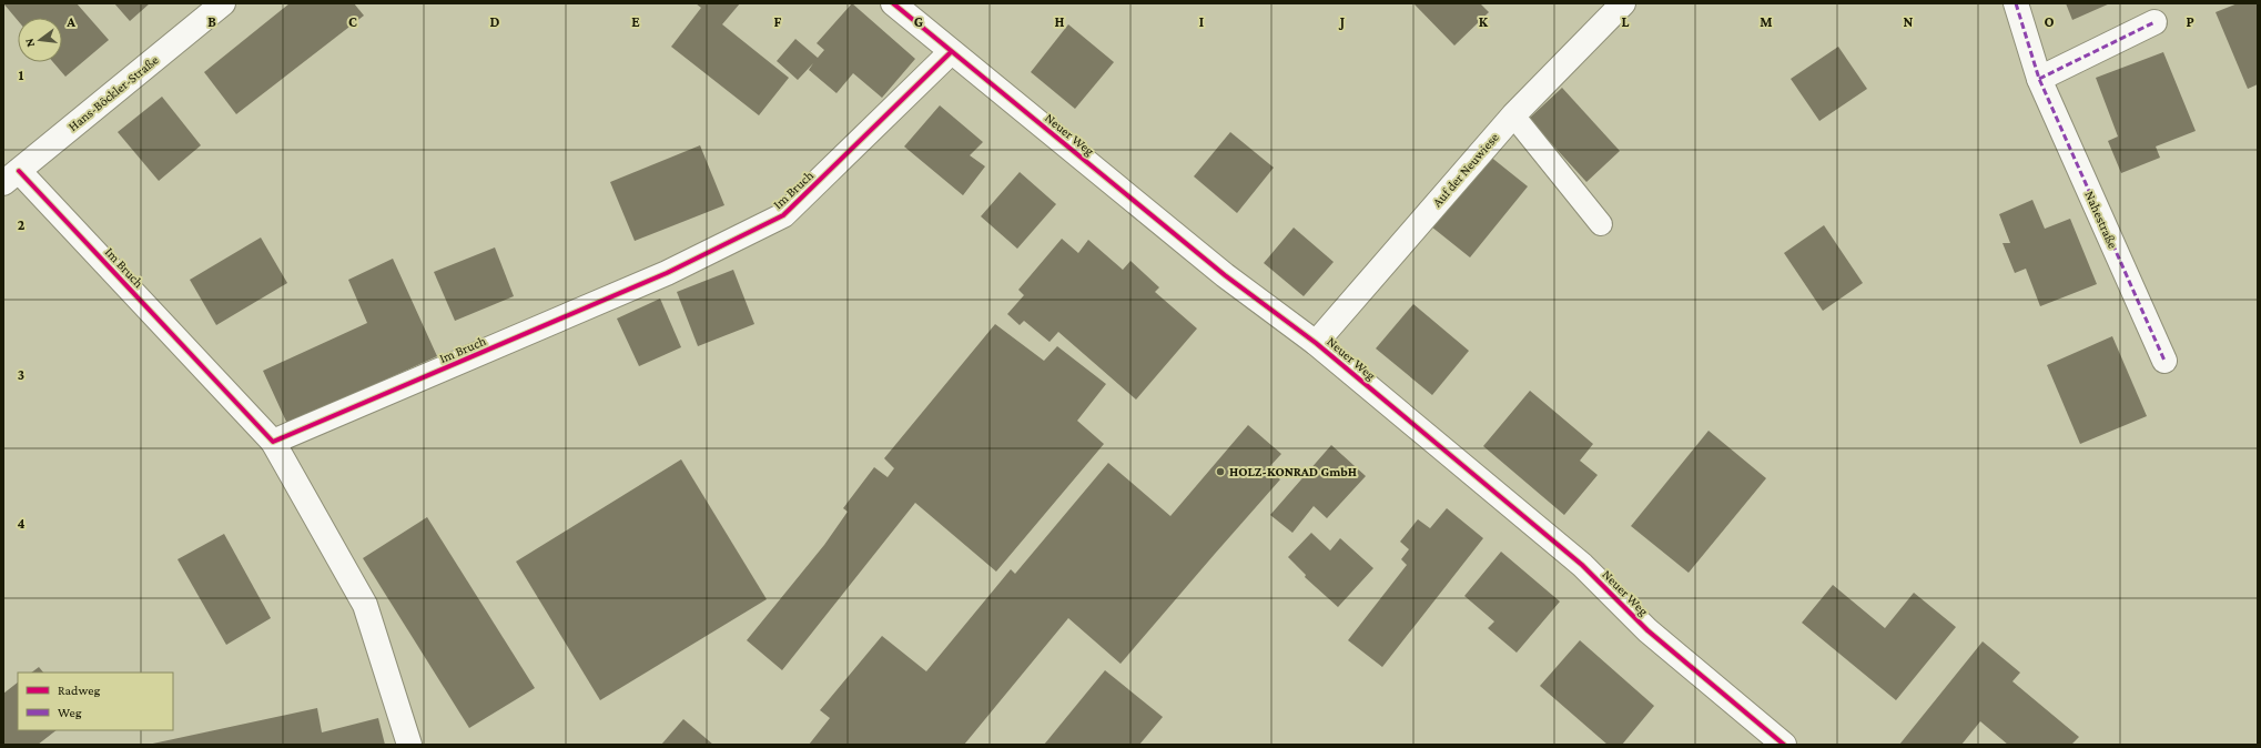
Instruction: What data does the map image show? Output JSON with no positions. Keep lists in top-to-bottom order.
{
  "streets": {
    "street": [
      "Hans-Böckler-Straße",
      "Neuer Weg",
      "Auf der Neuwiese",
      "Im Bruch",
      "Nahestraße"
    ]
  },
  "crossings": [
    ["Hans-Böckler-Straße", "Im Bruch"],
    ["Neuer Weg", "Auf der Neuwiese"],
    ["Neuer Weg", "Im Bruch"]
  ],
  "places": ["HOLZ-KONRAD GmbH"],
  "legend": ["Radweg", "Weg"],
  "north": "left",
  "grid": {
    "columns": [
      "A",
      "B",
      "C",
      "D",
      "E",
      "F",
      "G",
      "H",
      "I",
      "J",
      "K",
      "L",
      "M",
      "N",
      "O",
      "P"
    ],
    "rows": [
      "1",
      "2",
      "3",
      "4"
    ]
  }
}
